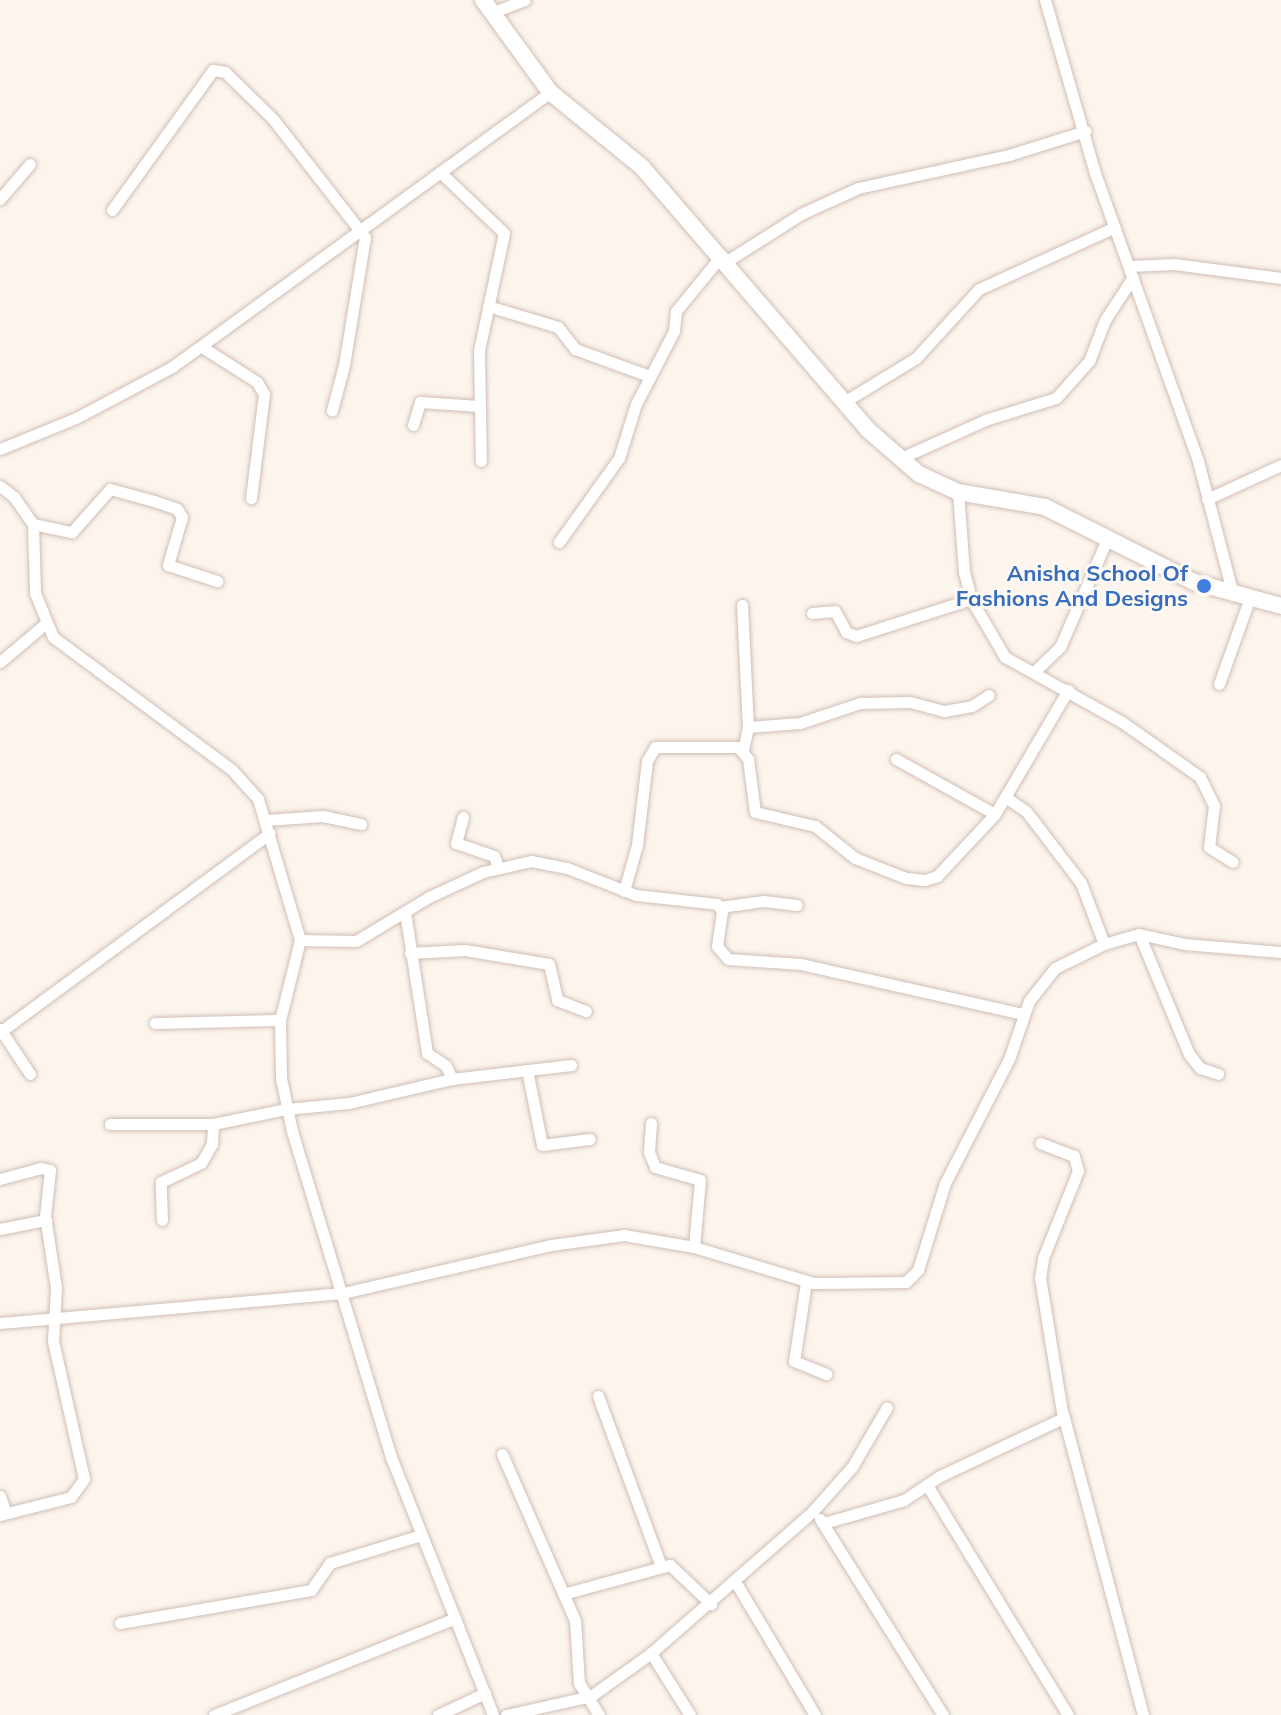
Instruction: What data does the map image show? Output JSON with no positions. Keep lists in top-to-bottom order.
{
  "places": ["Anisha School Of Fashions And Designs"]
}
